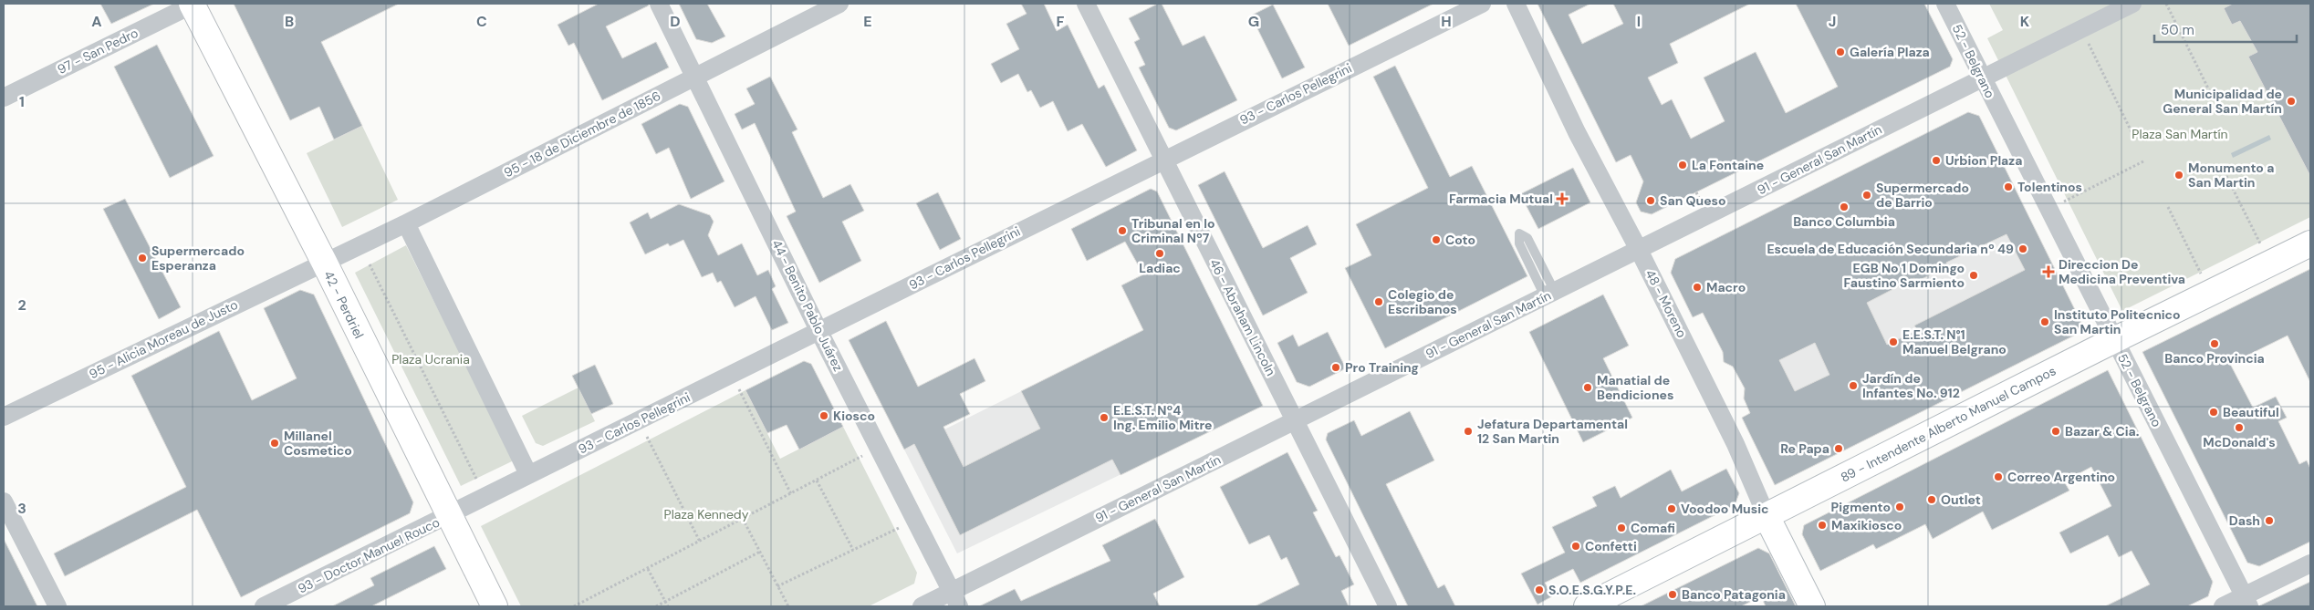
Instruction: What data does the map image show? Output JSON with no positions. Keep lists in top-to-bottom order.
{
  "streets": {
    "street": [
      "97 - San Pedro",
      "52 - Belgrano",
      "93 - Carlos Pellegrini",
      "95 - 18 de Diciembre de 1856",
      "91 - General San Martín",
      "48 - Moreno",
      "42 - Perdriel",
      "44 - Benito Pablo Juárez",
      "46 - Abraham Lincoln",
      "95 - Alicia Moreau de Justo",
      "89 - Intendente Alberto Manuel Campos",
      "93 - Doctor Manuel Rouco"
    ]
  },
  "crossings": [
    ["97 - San Pedro", "42 - Perdriel"],
    ["52 - Belgrano", "91 - General San Martín"],
    ["52 - Belgrano", "89 - Intendente Alberto Manuel Campos"],
    ["93 - Carlos Pellegrini", "42 - Perdriel"],
    ["93 - Carlos Pellegrini", "44 - Benito Pablo Juárez"],
    ["93 - Carlos Pellegrini", "46 - Abraham Lincoln"],
    ["93 - Carlos Pellegrini", "93 - Doctor Manuel Rouco"],
    ["95 - 18 de Diciembre de 1856", "42 - Perdriel"],
    ["95 - 18 de Diciembre de 1856", "44 - Benito Pablo Juárez"],
    ["95 - 18 de Diciembre de 1856", "95 - Alicia Moreau de Justo"],
    ["91 - General San Martín", "48 - Moreno"],
    ["91 - General San Martín", "44 - Benito Pablo Juárez"],
    ["91 - General San Martín", "46 - Abraham Lincoln"],
    ["48 - Moreno", "89 - Intendente Alberto Manuel Campos"],
    ["42 - Perdriel", "95 - Alicia Moreau de Justo"],
    ["42 - Perdriel", "93 - Doctor Manuel Rouco"]
  ],
  "parks": ["Plaza San Martín", "Plaza Ucrania", "Plaza Kennedy"],
  "places": {
    "other": [
      "Galería Plaza",
      "Municipalidad de General San Martín",
      "Urbion Plaza",
      "La Fontaine",
      "Monumento a San Martin",
      "Tolentinos",
      "Supermercado de Barrio",
      "San Queso",
      "Banco Columbia",
      "Tribunal en lo Criminal Nº7",
      "Coto",
      "Escuela de Educación Secundaria nº 49",
      "Ladiac",
      "Supermercado Esperanza",
      "EGB No 1 Domingo Faustino Sarmiento",
      "Macro",
      "Colegio de Escribanos",
      "Instituto Politecnico San Martin",
      "E.E.S.T. N°1 Manuel Belgrano",
      "Banco Provincia",
      "Pro Training",
      "Jardín de Infantes No. 912",
      "Manatial de Bendiciones",
      "Beautiful",
      "Kiosco",
      "E.E.S.T. Nº4 Ing. Emilio Mitre",
      "McDonald's",
      "Jefatura Departamental 12 San Martin",
      "Bazar & Cia.",
      "Millanel Cosmetico",
      "Re Papa",
      "Correo Argentino",
      "Outlet",
      "Pigmento",
      "Voodoo Music",
      "Dash",
      "Maxikiosco",
      "Comafi",
      "Confetti",
      "S.O.E.S.G.Y.P.E.",
      "Banco Patagonia"
    ],
    "health": ["Farmacia Mutual", "Direccion De Medicina Preventiva"]
  },
  "scale_bar": "50 m",
  "grid": {
    "columns": [
      "A",
      "B",
      "C",
      "D",
      "E",
      "F",
      "G",
      "H",
      "I",
      "J",
      "K"
    ],
    "rows": ["1", "2", "3"]
  }
}
